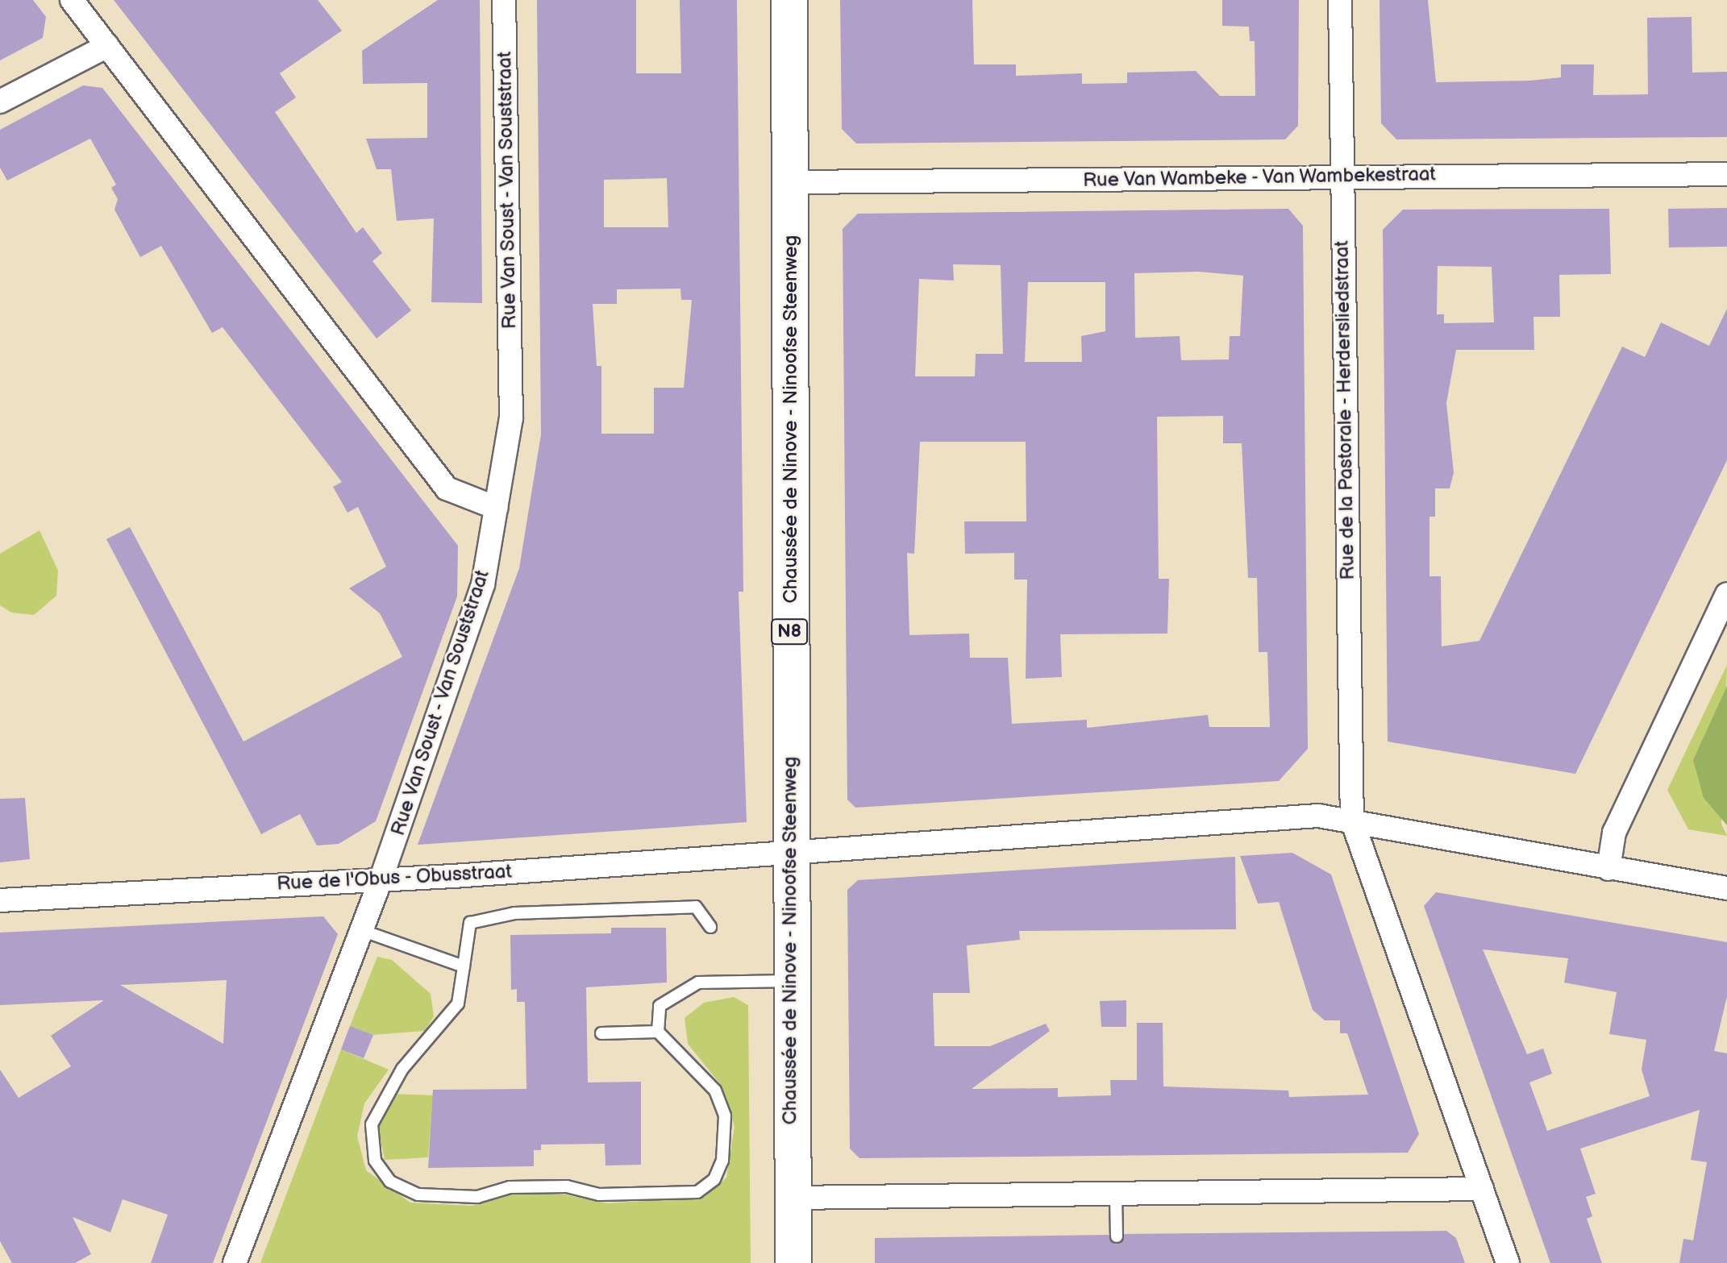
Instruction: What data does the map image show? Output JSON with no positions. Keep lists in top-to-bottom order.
{
  "streets": {
    "main road": ["Chaussée de Ninove - Ninoofse Steenweg", "N8"],
    "street": [
      "Rue Van Wambeke - Van Wambekestraat",
      "Rue Van Soust - Van Souststraat",
      "Rue de la Pastorale - Herdersliedstraat",
      "Rue de l'Obus - Obusstraat"
    ]
  },
  "crossings": [
    ["Rue Van Wambeke - Van Wambekestraat", "Rue de la Pastorale - Herdersliedstraat"],
    ["Rue Van Wambeke - Van Wambekestraat", "Chaussée de Ninove - Ninoofse Steenweg"],
    ["Rue Van Soust - Van Souststraat", "Rue de l'Obus - Obusstraat"],
    ["Rue de la Pastorale - Herdersliedstraat", "Rue de l'Obus - Obusstraat"],
    ["Chaussée de Ninove - Ninoofse Steenweg", "Rue de l'Obus - Obusstraat"]
  ]
}
